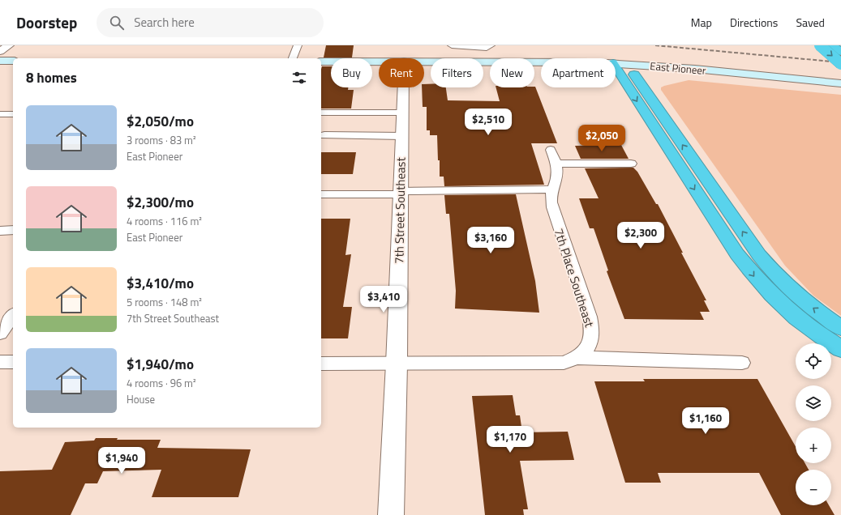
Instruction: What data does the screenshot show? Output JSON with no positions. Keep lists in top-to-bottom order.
{
  "streets": {
    "main road": ["East Pioneer"],
    "street": ["7th Street Southeast"],
    "lane": ["7th Place Southeast"]
  },
  "page": {
    "header": "Doorstep",
    "search": "Search here",
    "nav": ["Map", "Directions", "Saved"],
    "chip": [
      "Buy",
      "Rent",
      "Filters",
      "New",
      "Apartment"
    ],
    "heading": "8 homes",
    "list": [
      {
        "name": "$2,050/mo",
        "note": "3 rooms · 83 m² · East Pioneer"
      },
      {
        "name": "$2,300/mo",
        "note": "4 rooms · 116 m² · East Pioneer"
      },
      {
        "name": "$3,410/mo",
        "note": "5 rooms · 148 m² · 7th Street Southeast"
      },
      {
        "name": "$1,940/mo",
        "note": "4 rooms · 96 m² · House"
      }
    ],
    "price": [
      "$2,510",
      "$2,050",
      "$2,300",
      "$3,160",
      "$3,410",
      "$1,160",
      "$1,170",
      "$1,940"
    ],
    "map_buttons": ["+", "−"]
  }
}
